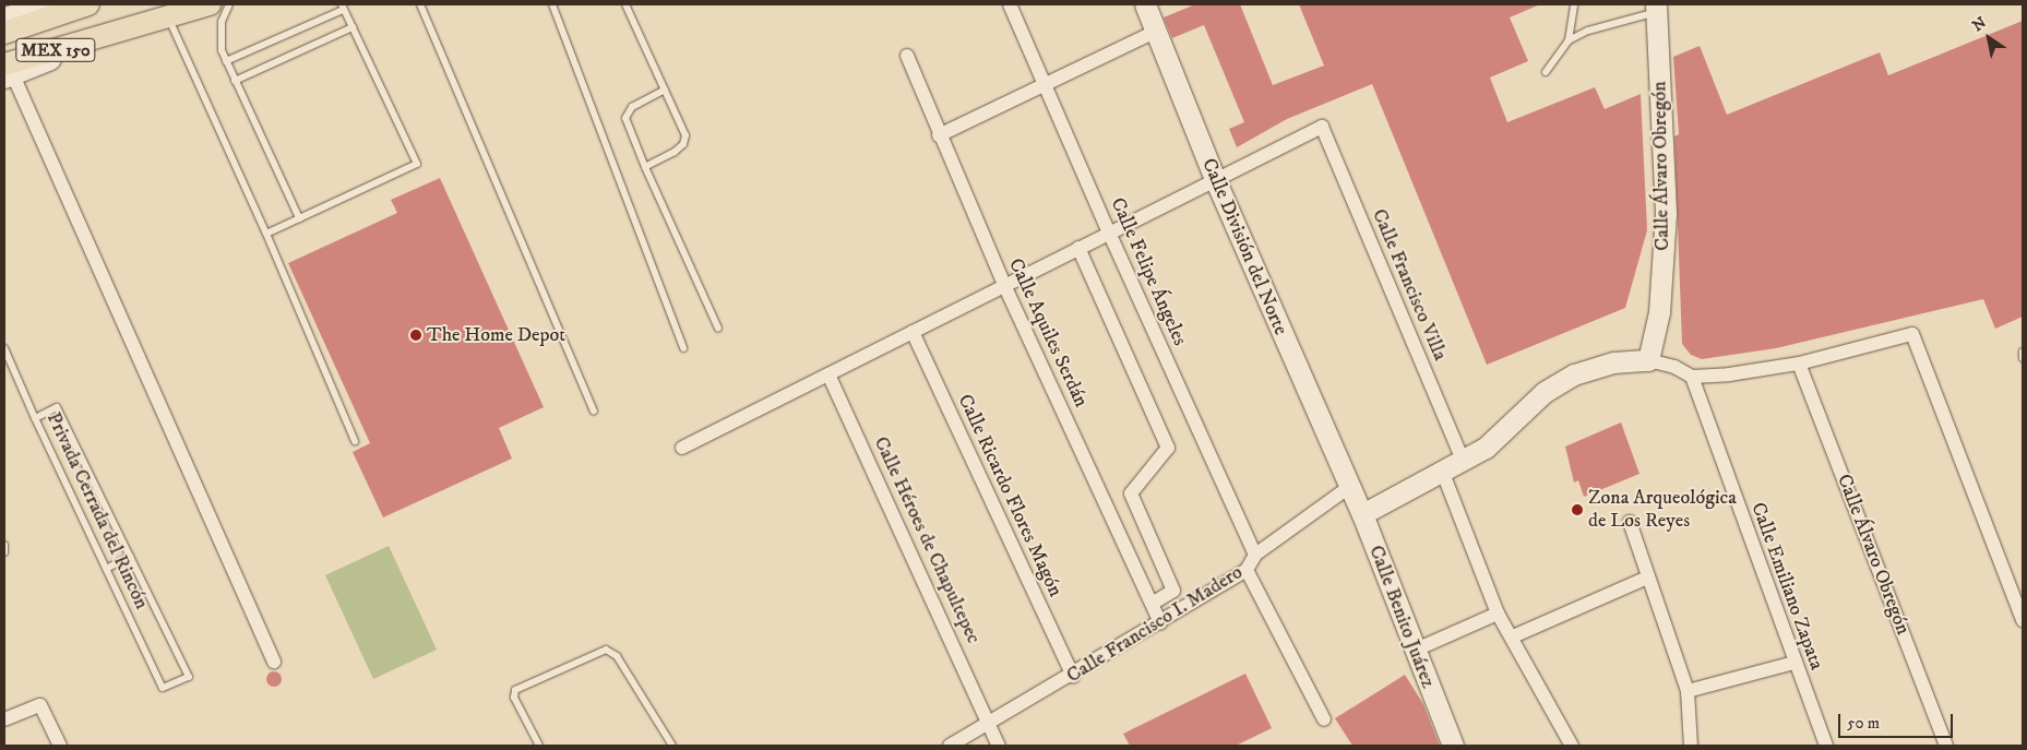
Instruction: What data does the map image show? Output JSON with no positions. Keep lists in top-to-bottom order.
{
  "streets": {
    "main road": [
      "MEX 150",
      "Calle Álvaro Obregón",
      "Calle División del Norte",
      "Calle Benito Juárez"
    ],
    "street": [
      "Calle Felipe Ángeles",
      "Calle Francisco Villa",
      "Calle Aquiles Serdán",
      "Calle Ricardo Flores Magón",
      "Calle Héroes de Chapultepec",
      "Calle Emiliano Zapata",
      "Calle Francisco I. Madero"
    ],
    "lane": ["Privada Cerrada del Rincón"]
  },
  "crossings": [
    ["Calle División del Norte", "Calle Francisco Villa"],
    ["Calle División del Norte", "Calle Benito Juárez"],
    ["Calle División del Norte", "Calle Francisco I. Madero"],
    ["Calle Felipe Ángeles", "Calle Francisco I. Madero"],
    ["Calle Aquiles Serdán", "Calle Francisco I. Madero"],
    ["Calle Ricardo Flores Magón", "Calle Francisco I. Madero"],
    ["Calle Héroes de Chapultepec", "Calle Francisco I. Madero"],
    ["Calle Benito Juárez", "Calle Francisco I. Madero"]
  ],
  "places": ["The Home Depot", "Zona Arqueológica de Los Reyes"],
  "scale_bar": "50 m",
  "north": "top left"
}
